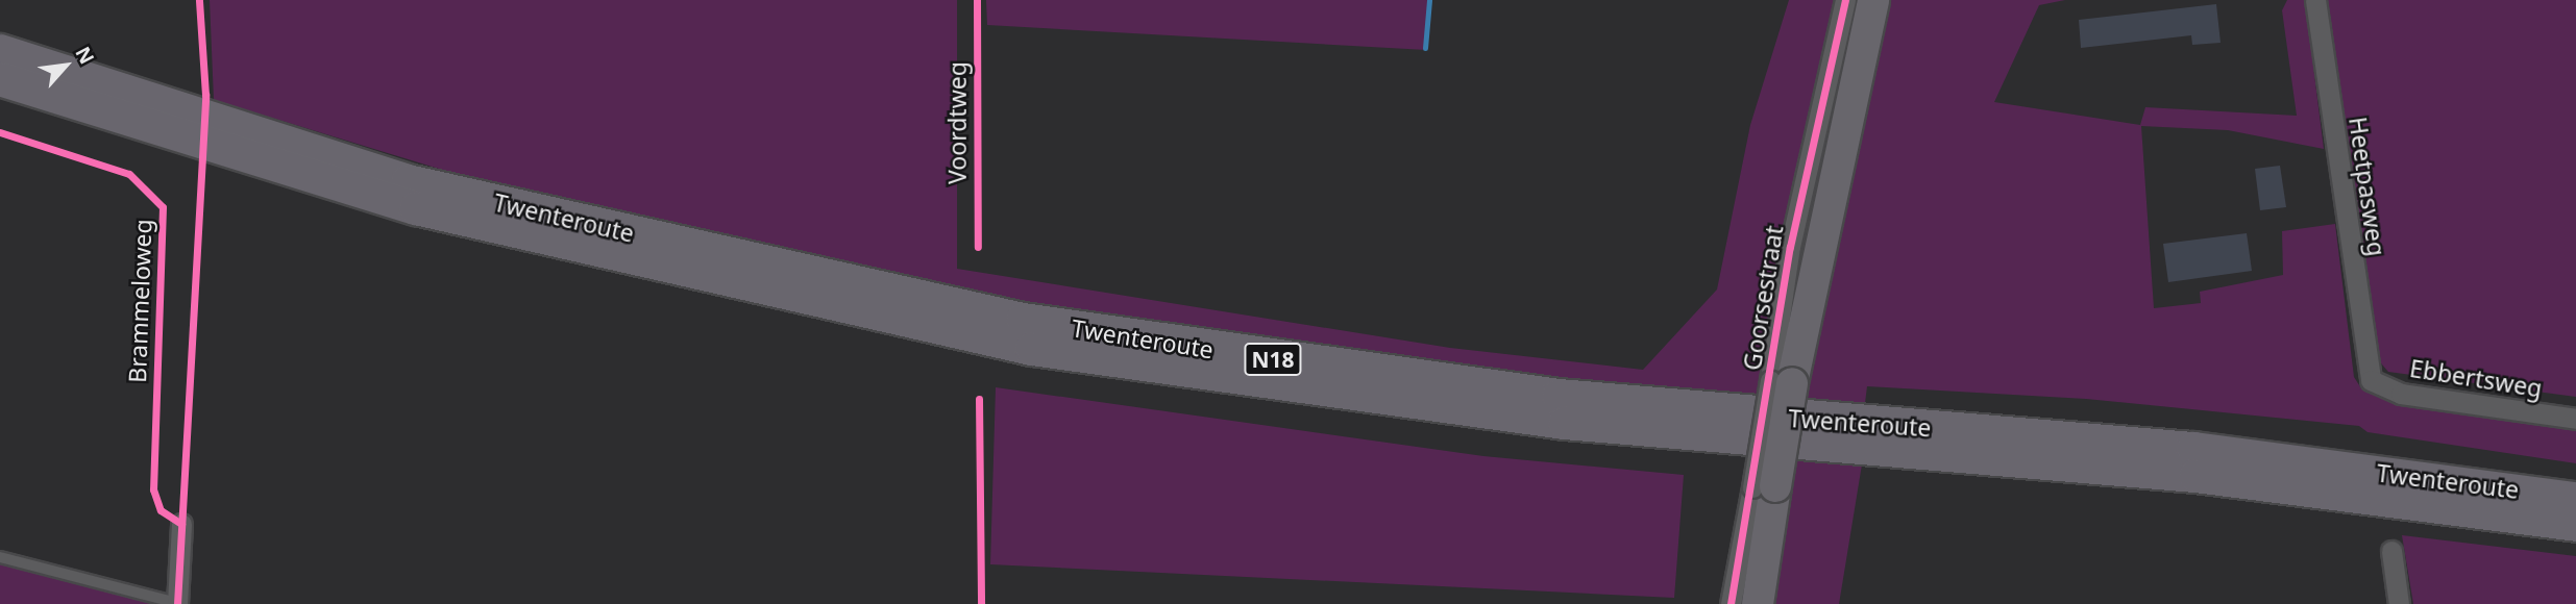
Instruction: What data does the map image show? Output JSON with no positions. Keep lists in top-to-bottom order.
{
  "streets": {
    "highway": ["Twenteroute", "N18"],
    "main road": ["Goorsestraat"],
    "street": ["Heetpasweg", "Ebbertsweg"],
    "cycle path": ["Voordtweg", "Brammeloweg"]
  },
  "crossings": [
    ["Heetpasweg", "Ebbertsweg"]
  ],
  "north": "top right"
}
